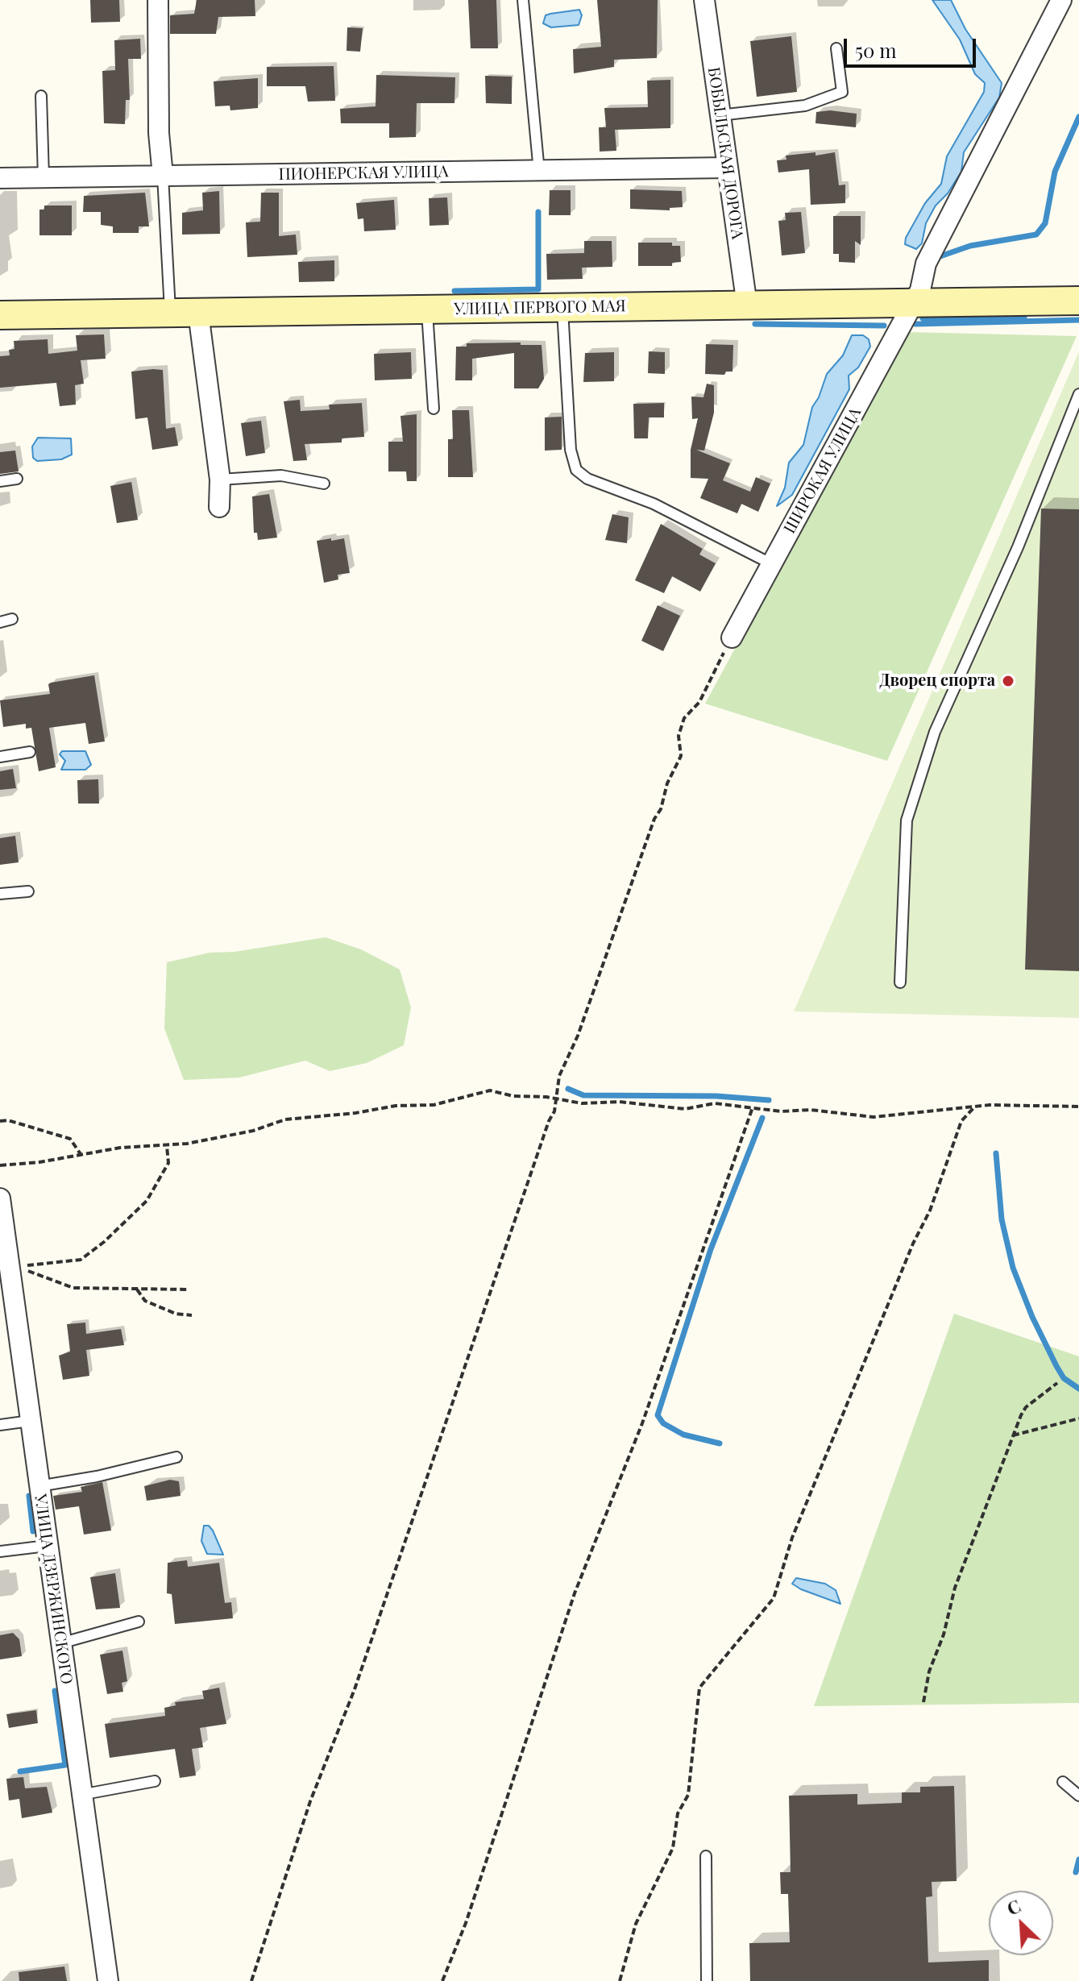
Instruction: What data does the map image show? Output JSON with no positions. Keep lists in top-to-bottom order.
{
  "streets": {
    "street": [
      "БОБЫЛЬСКАЯ ДОРОГА",
      "ПИОНЕРСКАЯ УЛИЦА",
      "УЛИЦА ПЕРВОГО МАЯ",
      "ШИРОКАЯ УЛИЦА",
      "УЛИЦА ДЗЕРЖИНСКОГО"
    ]
  },
  "crossings": [
    ["БОБЫЛЬСКАЯ ДОРОГА", "ПИОНЕРСКАЯ УЛИЦА"],
    ["БОБЫЛЬСКАЯ ДОРОГА", "УЛИЦА ПЕРВОГО МАЯ"],
    ["УЛИЦА ПЕРВОГО МАЯ", "ШИРОКАЯ УЛИЦА"]
  ],
  "places": ["Дворец спорта"],
  "scale_bar": "50 m",
  "north": "top left"
}
